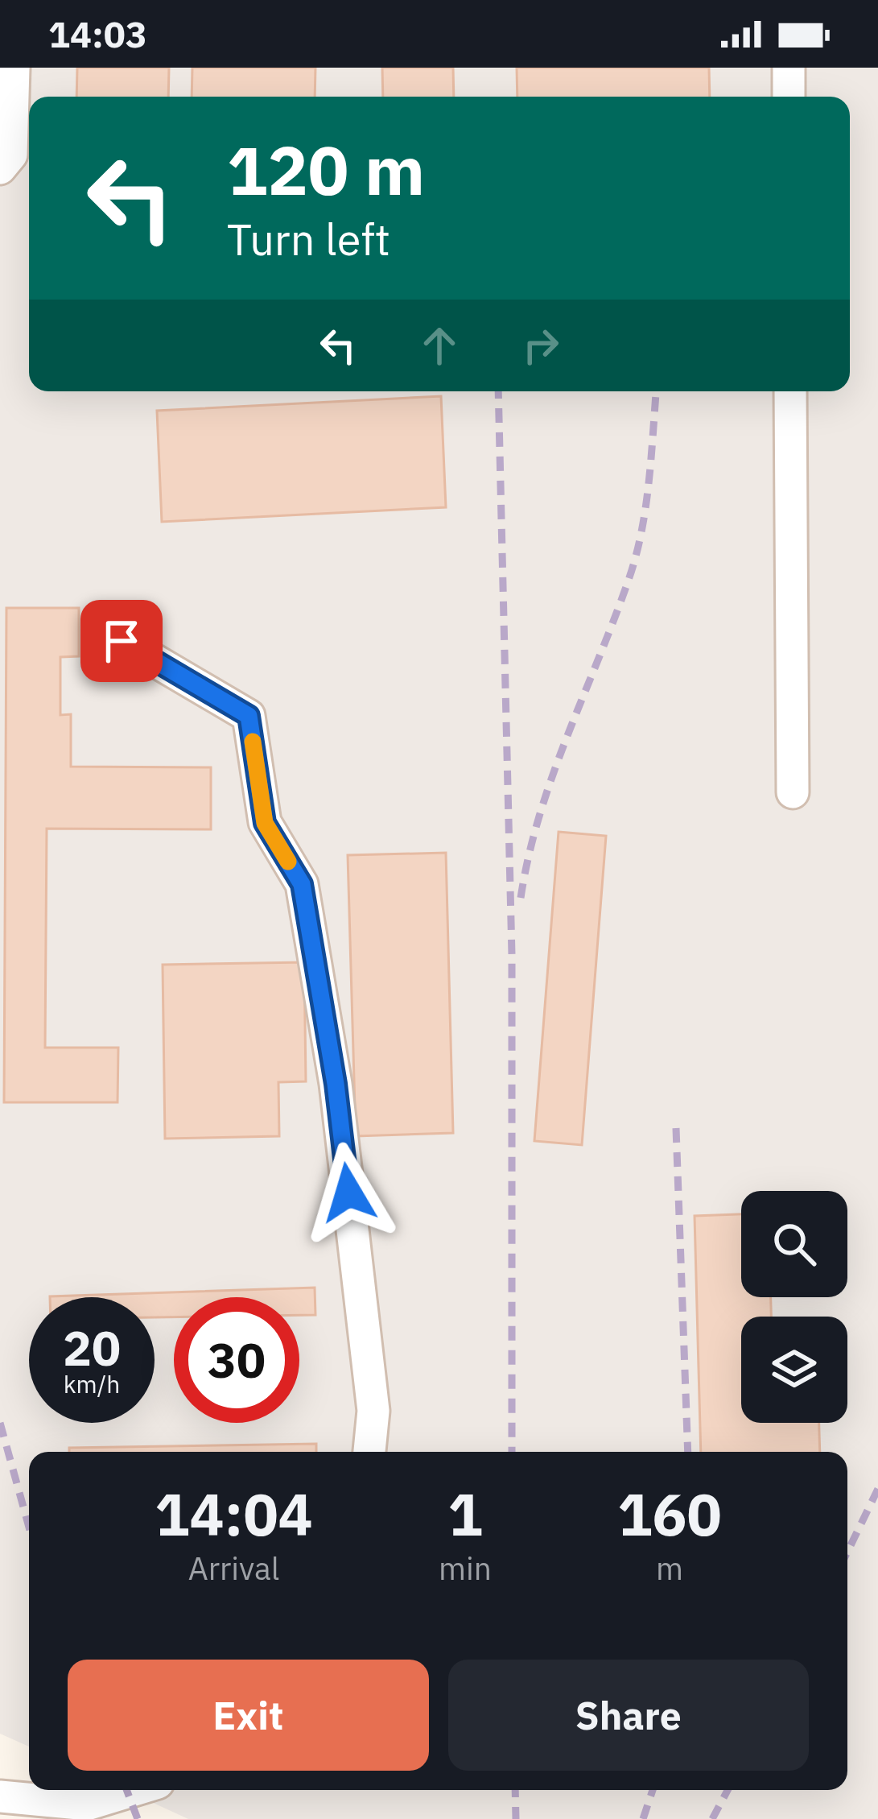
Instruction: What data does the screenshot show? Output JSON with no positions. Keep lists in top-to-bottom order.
{
  "page": {
    "status": "14:03",
    "turn": ["120 m", "Turn left"],
    "speed": "20 km/h",
    "limit": "30",
    "eta": [
      "14:04",
      "Arrival",
      "1",
      "min",
      "160",
      "m"
    ],
    "buttons": ["Exit", "Share"]
  }
}
